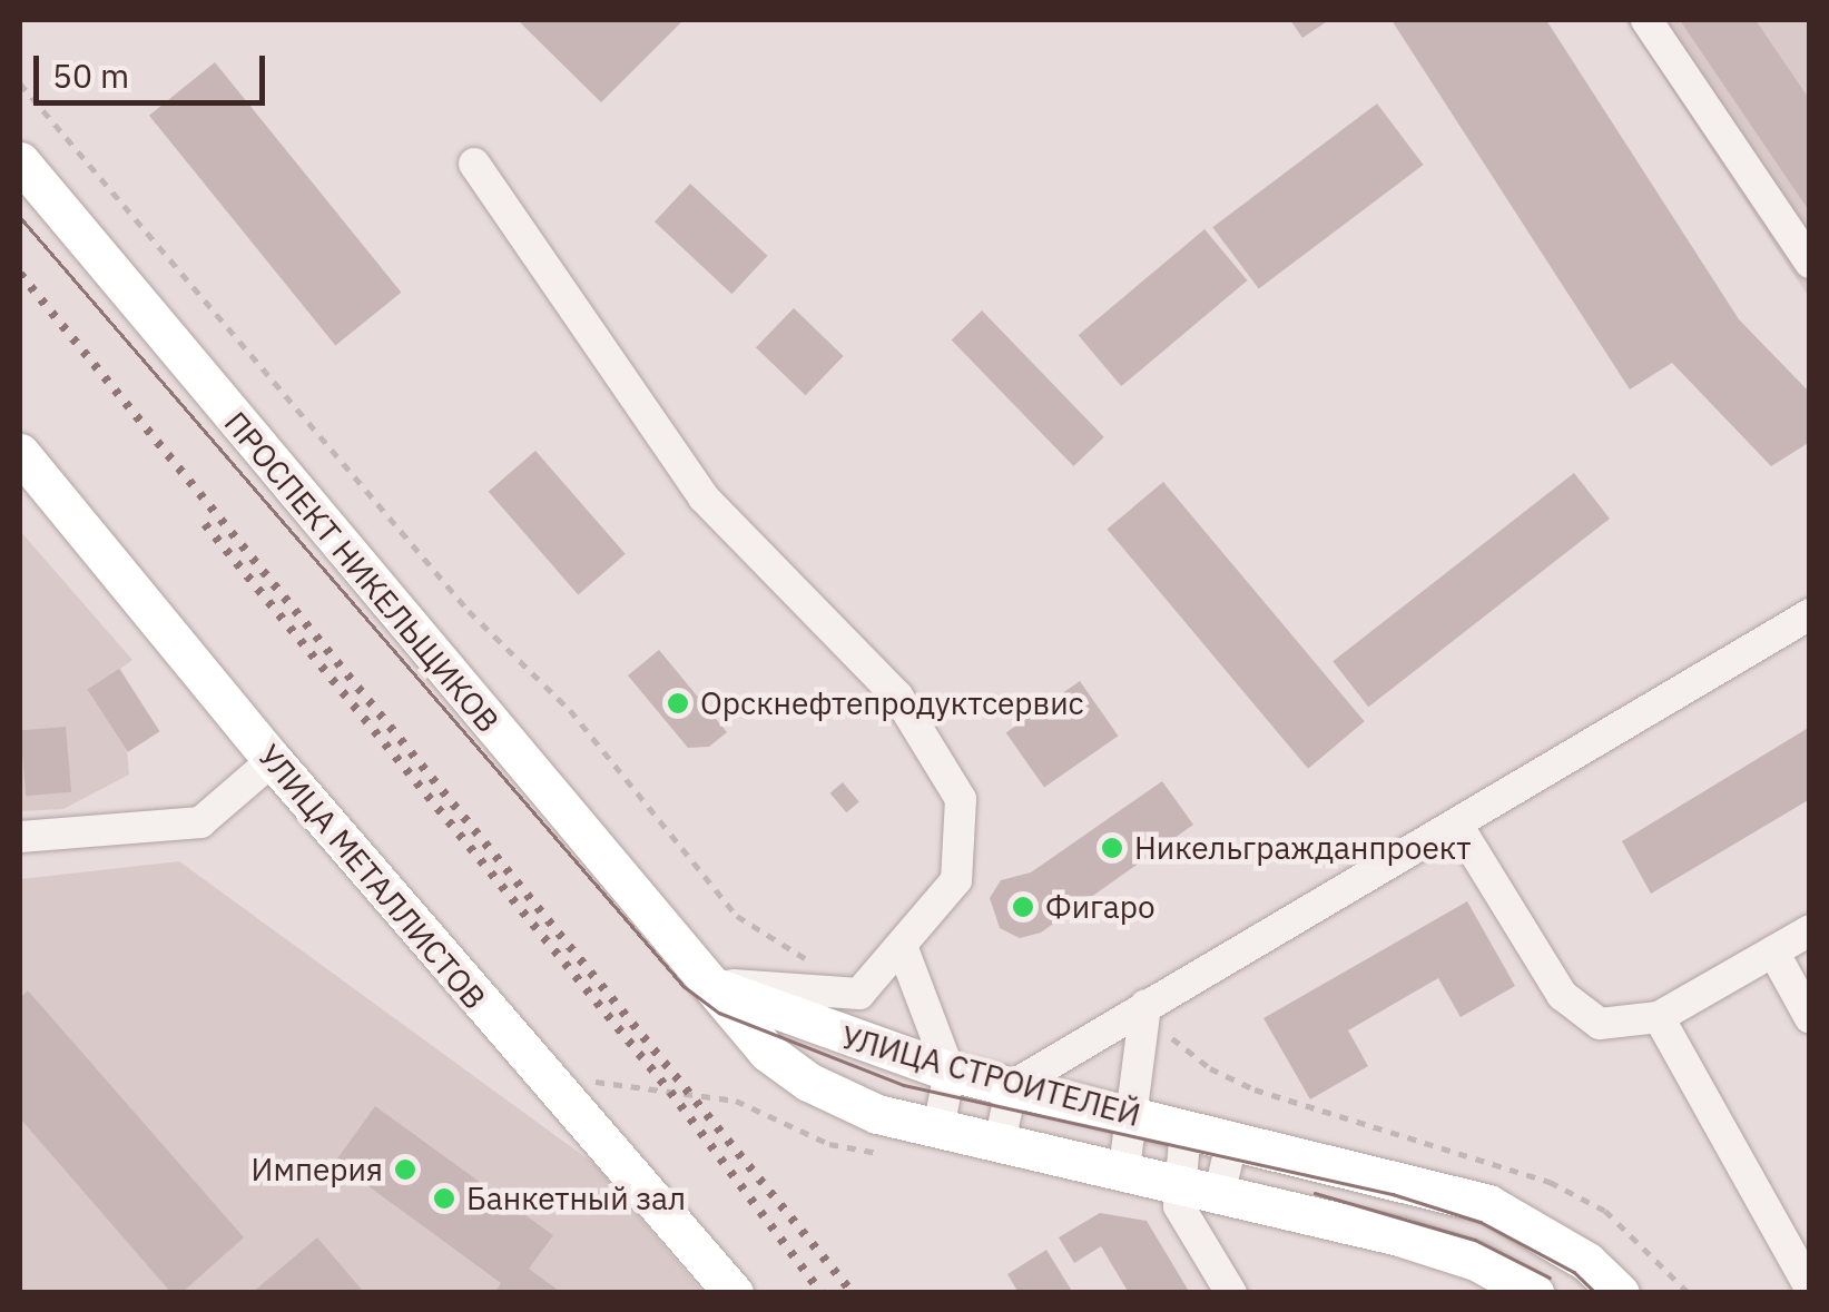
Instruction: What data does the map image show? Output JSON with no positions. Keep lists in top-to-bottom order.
{
  "streets": {
    "main road": ["ПРОСПЕКТ НИКЕЛЬЩИКОВ", "УЛИЦА МЕТАЛЛИСТОВ", "УЛИЦА СТРОИТЕЛЕЙ"]
  },
  "crossings": [
    ["ПРОСПЕКТ НИКЕЛЬЩИКОВ", "УЛИЦА СТРОИТЕЛЕЙ"]
  ],
  "places": [
    "Орскнефтепродуктсервис",
    "Никельгражданпроект",
    "Фигаро",
    "Империя",
    "Банкетный зал"
  ],
  "scale_bar": "50 m"
}
